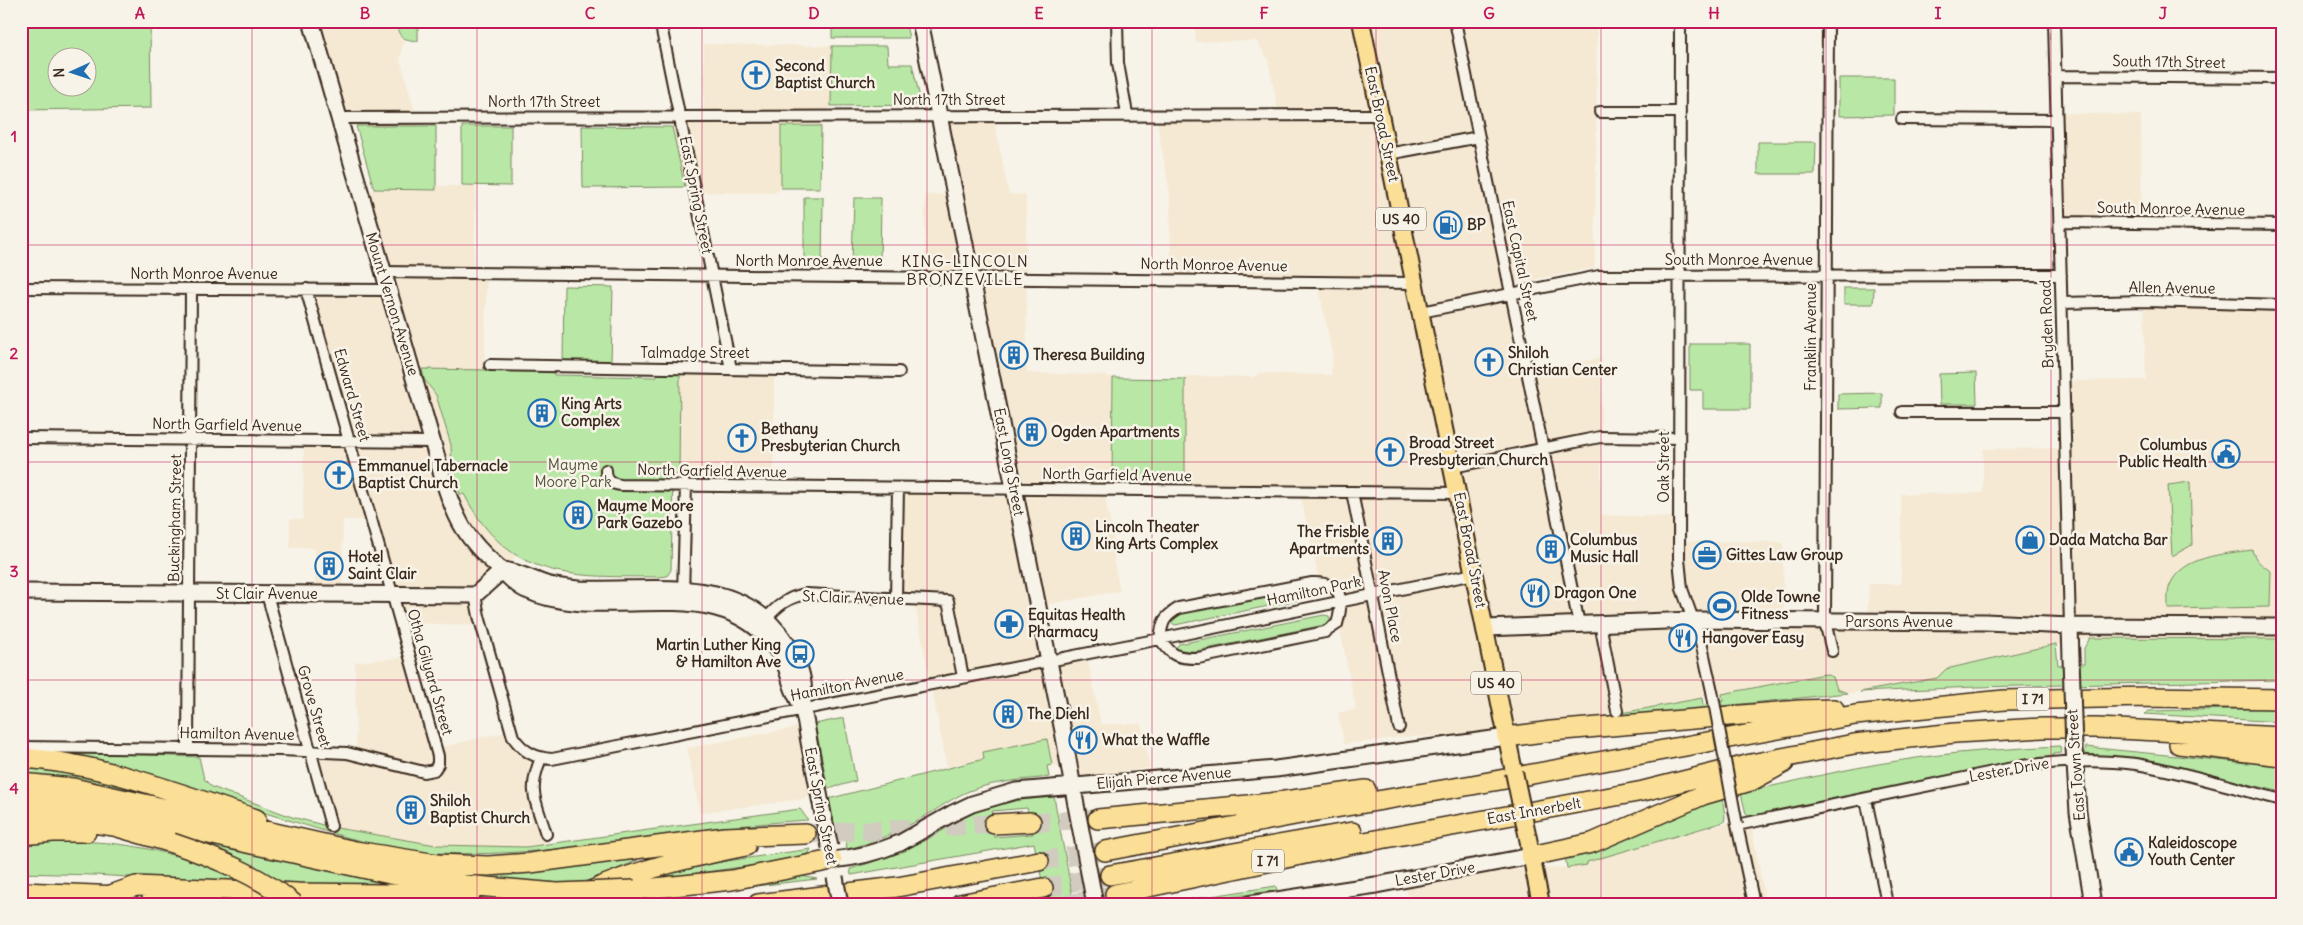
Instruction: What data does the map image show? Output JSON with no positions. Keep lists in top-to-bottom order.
{
  "streets": {
    "highway": ["I 71", "East Innerbelt"],
    "main road": ["East Broad Street", "US 40"],
    "street": [
      "South 17th Street",
      "North 17th Street",
      "East Spring Street",
      "South Monroe Avenue",
      "North Monroe Avenue",
      "East Capital Street",
      "Allen Avenue",
      "Mount Vernon Avenue",
      "Bryden Road",
      "Franklin Avenue",
      "Talmadge Street",
      "Edward Street",
      "North Garfield Avenue",
      "East Long Street",
      "Oak Street",
      "Buckingham Street",
      "Hamilton Park",
      "St Clair Avenue",
      "Avon Place",
      "Parsons Avenue",
      "Otha Gilyard Street",
      "Hamilton Avenue",
      "Grove Street",
      "East Town Street",
      "Lester Drive",
      "Elijah Pierce Avenue"
    ]
  },
  "crossings": [
    ["South 17th Street", "Bryden Road"],
    ["North 17th Street", "East Broad Street"],
    ["North 17th Street", "East Spring Street"],
    ["North 17th Street", "Mount Vernon Avenue"],
    ["North 17th Street", "East Long Street"],
    ["East Broad Street", "South Monroe Avenue"],
    ["East Broad Street", "North Monroe Avenue"],
    ["East Broad Street", "North Garfield Avenue"],
    ["East Broad Street", "Hamilton Park"],
    ["East Broad Street", "Parsons Avenue"],
    ["East Broad Street", "Lester Drive"],
    ["East Broad Street", "Elijah Pierce Avenue"],
    ["East Spring Street", "North Monroe Avenue"],
    ["East Spring Street", "Talmadge Street"],
    ["East Spring Street", "Hamilton Avenue"],
    ["East Spring Street", "Elijah Pierce Avenue"],
    ["South Monroe Avenue", "East Capital Street"],
    ["South Monroe Avenue", "Bryden Road"],
    ["South Monroe Avenue", "Franklin Avenue"],
    ["South Monroe Avenue", "Oak Street"],
    ["North Monroe Avenue", "Mount Vernon Avenue"],
    ["North Monroe Avenue", "Edward Street"],
    ["North Monroe Avenue", "East Long Street"],
    ["North Monroe Avenue", "Buckingham Street"],
    ["East Capital Street", "Parsons Avenue"],
    ["Allen Avenue", "Bryden Road"],
    ["Mount Vernon Avenue", "North Garfield Avenue"],
    ["Bryden Road", "Parsons Avenue"],
    ["Bryden Road", "East Town Street"],
    ["Franklin Avenue", "Parsons Avenue"],
    ["Edward Street", "North Garfield Avenue"],
    ["Edward Street", "St Clair Avenue"],
    ["Edward Street", "Otha Gilyard Street"],
    ["North Garfield Avenue", "East Long Street"],
    ["North Garfield Avenue", "Buckingham Street"],
    ["North Garfield Avenue", "Avon Place"],
    ["East Long Street", "Hamilton Avenue"],
    ["East Long Street", "Elijah Pierce Avenue"],
    ["Oak Street", "Parsons Avenue"],
    ["Oak Street", "Lester Drive"],
    ["Buckingham Street", "St Clair Avenue"],
    ["Buckingham Street", "Hamilton Avenue"],
    ["Hamilton Park", "Avon Place"],
    ["Hamilton Park", "Hamilton Avenue"],
    ["St Clair Avenue", "Otha Gilyard Street"],
    ["St Clair Avenue", "Hamilton Avenue"],
    ["St Clair Avenue", "Grove Street"],
    ["Parsons Avenue", "East Town Street"],
    ["Otha Gilyard Street", "Hamilton Avenue"],
    ["Hamilton Avenue", "Grove Street"],
    ["I 71", "East Innerbelt"],
    ["East Town Street", "Lester Drive"]
  ],
  "districts": ["KING-LINCOLN BRONZEVILLE"],
  "parks": ["Mayme Moore Park"],
  "places": {
    "church": [
      "Second Baptist Church",
      "Shiloh Christian Center",
      "Bethany Presbyterian Church",
      "Broad Street Presbyterian Church",
      "Emmanuel Tabernacle Baptist Church"
    ],
    "fuel station": ["BP"],
    "building": [
      "Theresa Building",
      "King Arts Complex",
      "Ogden Apartments",
      "Mayme Moore Park Gazebo",
      "Lincoln Theater King Arts Complex",
      "The Frisble Apartments",
      "Columbus Music Hall",
      "Hotel Saint Clair",
      "The Diehl",
      "Shiloh Baptist Church"
    ],
    "public building": ["Columbus Public Health", "Kaleidoscope Youth Center"],
    "shop": ["Dada Matcha Bar"],
    "office": ["Gittes Law Group"],
    "restaurant": ["Dragon One", "Hangover Easy", "What the Waffle"],
    "sports": ["Olde Towne Fitness"],
    "pharmacy": ["Equitas Health Pharmacy"],
    "bus stop": ["Martin Luther King & Hamilton Ave"]
  },
  "north": "left",
  "grid": {
    "columns": [
      "A",
      "B",
      "C",
      "D",
      "E",
      "F",
      "G",
      "H",
      "I",
      "J"
    ],
    "rows": [
      "1",
      "2",
      "3",
      "4"
    ]
  }
}
